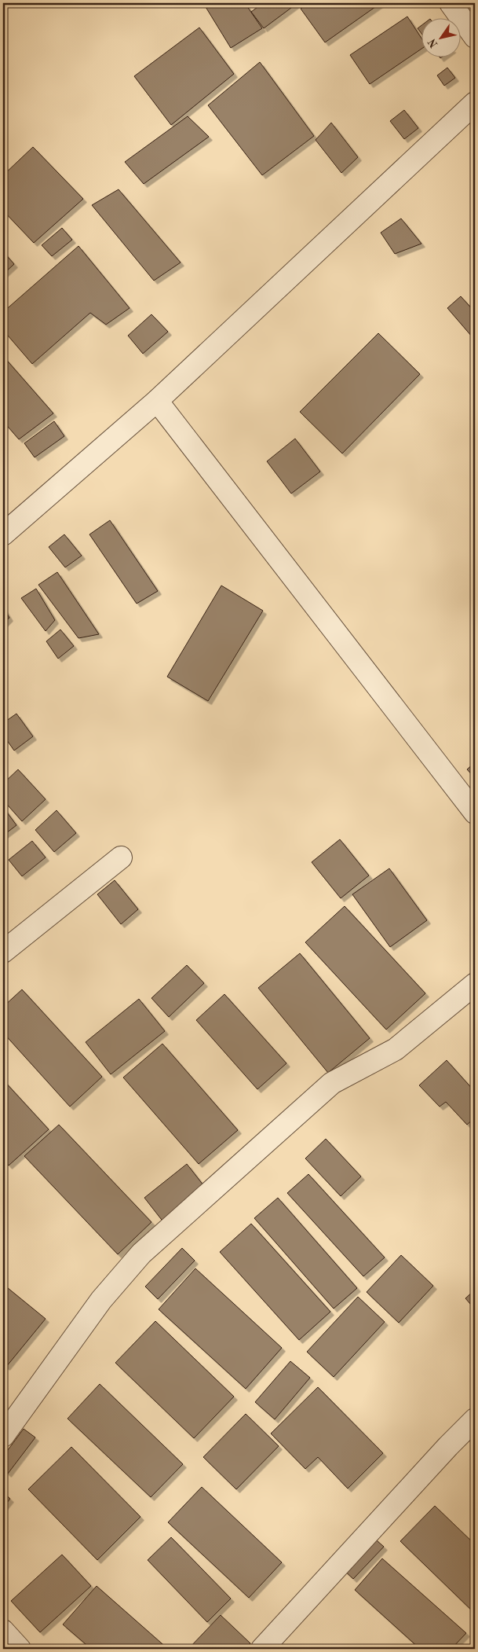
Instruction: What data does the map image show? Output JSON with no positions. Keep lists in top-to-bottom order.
{
  "north": "bottom left"
}
